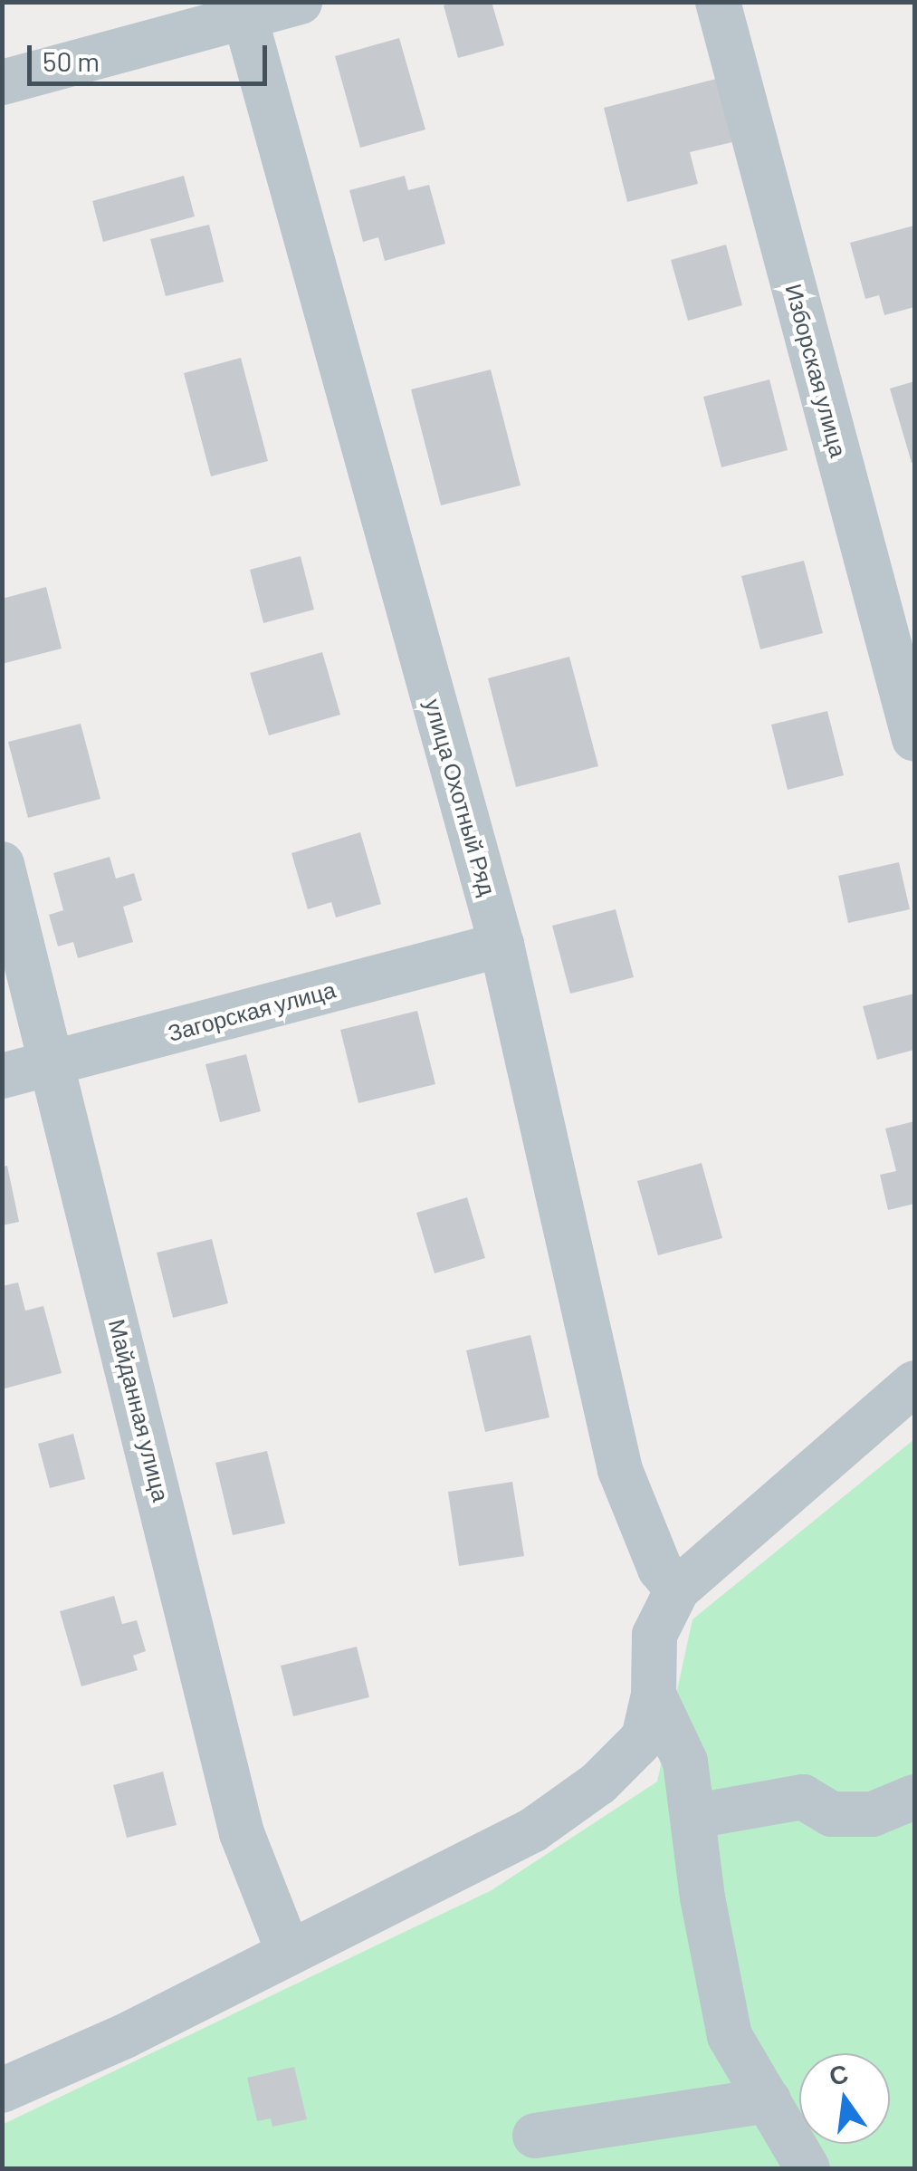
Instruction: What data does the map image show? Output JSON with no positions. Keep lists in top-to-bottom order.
{
  "streets": {
    "street": [
      "Изборская улица",
      "улица Охотный Ряд",
      "Загорская улица",
      "Майданная улица"
    ]
  },
  "crossings": [
    ["улица Охотный Ряд", "Загорская улица"],
    ["Загорская улица", "Майданная улица"]
  ],
  "scale_bar": "50 m",
  "north": "top"
}
